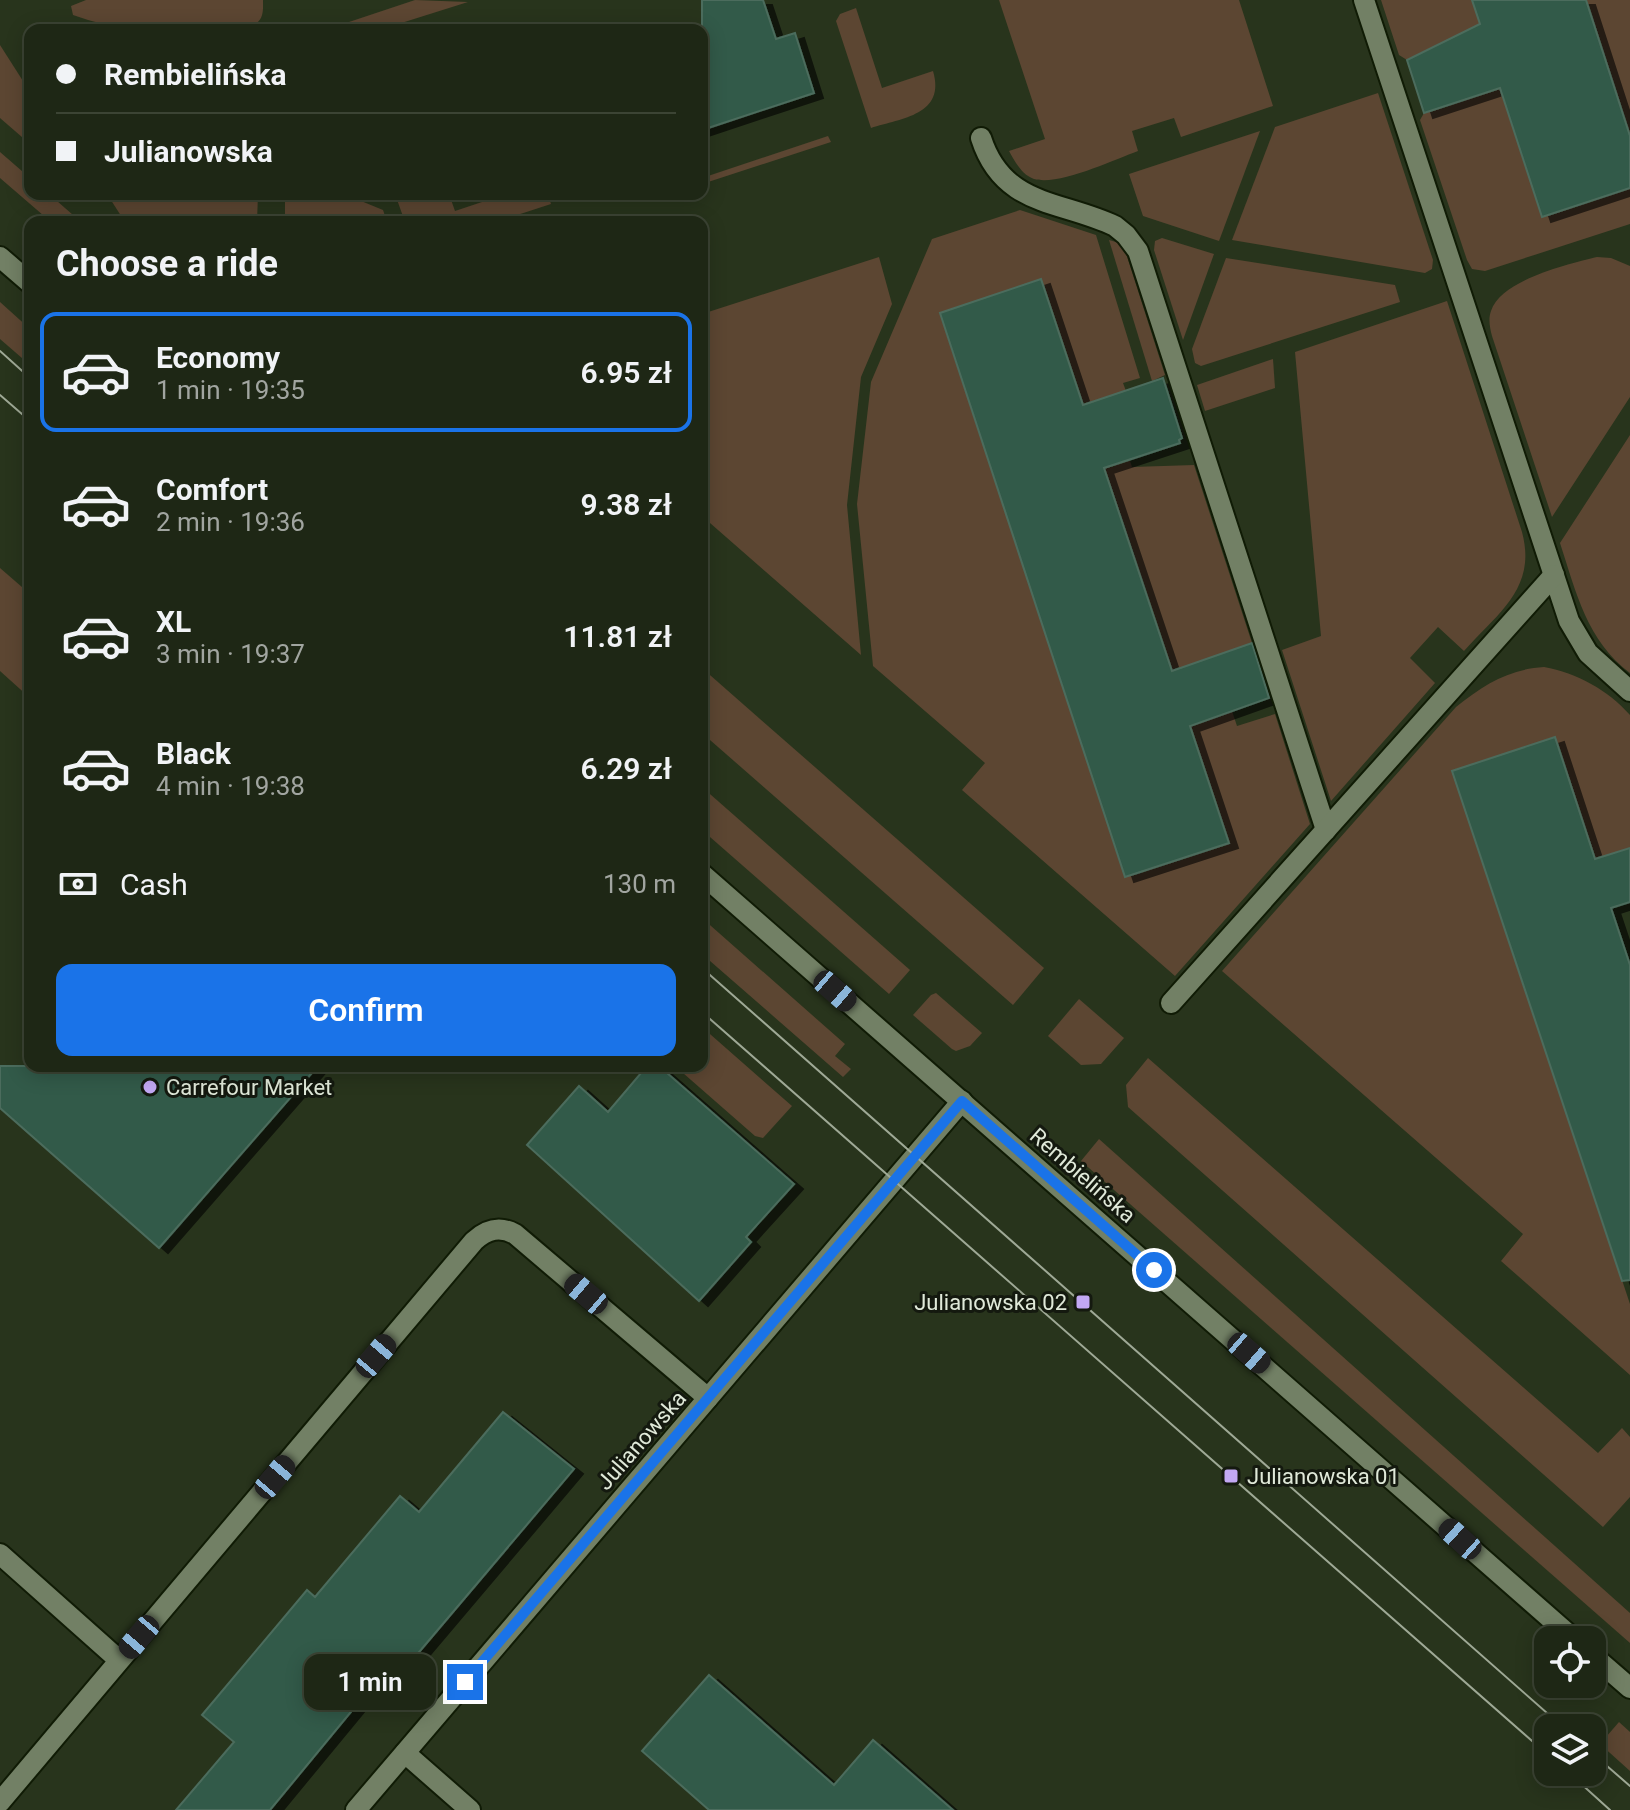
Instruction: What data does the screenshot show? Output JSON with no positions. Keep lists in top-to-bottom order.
{
  "streets": {
    "street": ["Rembielińska", "Julianowska"]
  },
  "crossings": [
    ["Rembielińska", "Julianowska"]
  ],
  "places": {
    "other": ["Carrefour Market"],
    "transit": ["Julianowska 02", "Julianowska 01"]
  },
  "page": {
    "banner": ["Rembielińska", "Julianowska"],
    "heading": "Choose a ride",
    "list": [
      {
        "name": "Economy",
        "note": "1 min · 19:35",
        "value": "6.95 zł"
      },
      {
        "name": "Comfort",
        "note": "2 min · 19:36",
        "value": "9.38 zł"
      },
      {
        "name": "XL",
        "note": "3 min · 19:37",
        "value": "11.81 zł"
      },
      {
        "name": "Black",
        "note": "4 min · 19:38",
        "value": "6.29 zł"
      }
    ],
    "pay": ["Cash", "130 m"],
    "buttons": "Confirm",
    "bubble": "1 min"
  }
}
